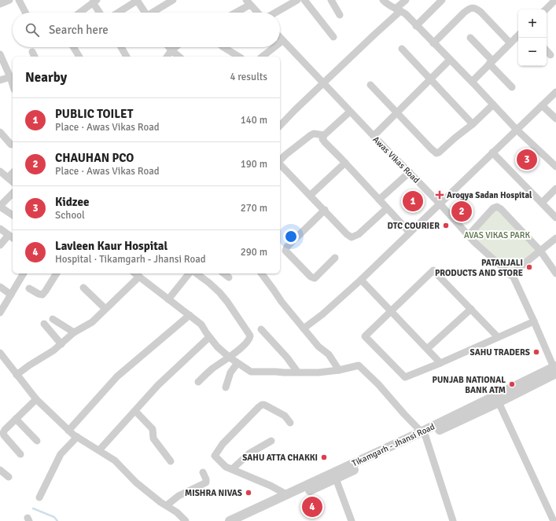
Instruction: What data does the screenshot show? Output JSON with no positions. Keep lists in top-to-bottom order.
{
  "streets": {
    "street": ["Awas Vikas Road", "Tikamgarh - Jhansi Road"]
  },
  "crossings": [
    ["Awas Vikas Road", "Tikamgarh - Jhansi Road"]
  ],
  "parks": ["AVAS VIKAS PARK"],
  "places": {
    "health": ["Arogya Sadan Hospital"],
    "other": [
      "DTC COURIER",
      "PATANJALI PRODUCTS AND STORE",
      "SAHU TRADERS",
      "PUNJAB NATIONAL BANK ATM",
      "SAHU ATTA CHAKKI",
      "MISHRA NIVAS"
    ]
  },
  "page": {
    "map_buttons": ["+", "−"],
    "search": "Search here",
    "heading": ["Nearby", "4 results"],
    "list": [
      {
        "mark": "1",
        "name": "PUBLIC TOILET",
        "note": "Place · Awas Vikas Road",
        "value": "140 m"
      },
      {
        "mark": "2",
        "name": "CHAUHAN PCO",
        "note": "Place · Awas Vikas Road",
        "value": "190 m"
      },
      {
        "mark": "3",
        "name": "Kidzee",
        "note": "School",
        "value": "270 m"
      },
      {
        "mark": "4",
        "name": "Lavleen Kaur Hospital",
        "note": "Hospital · Tikamgarh - Jhansi Road",
        "value": "290 m"
      }
    ],
    "pins": [
      "3",
      "1",
      "2",
      "4"
    ]
  }
}
